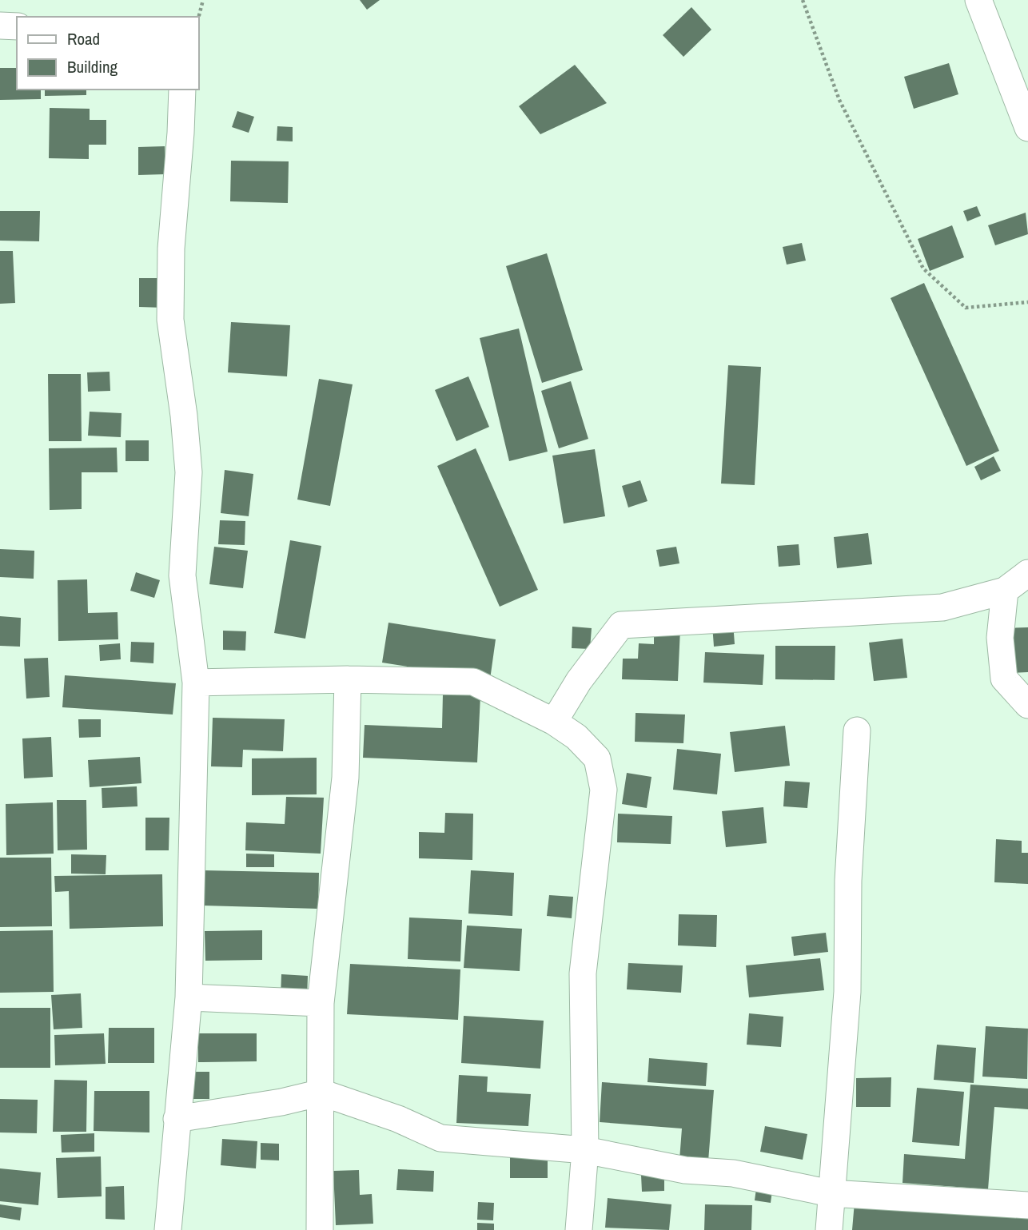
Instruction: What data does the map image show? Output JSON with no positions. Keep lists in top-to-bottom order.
{
  "legend": ["Road", "Building"]
}
